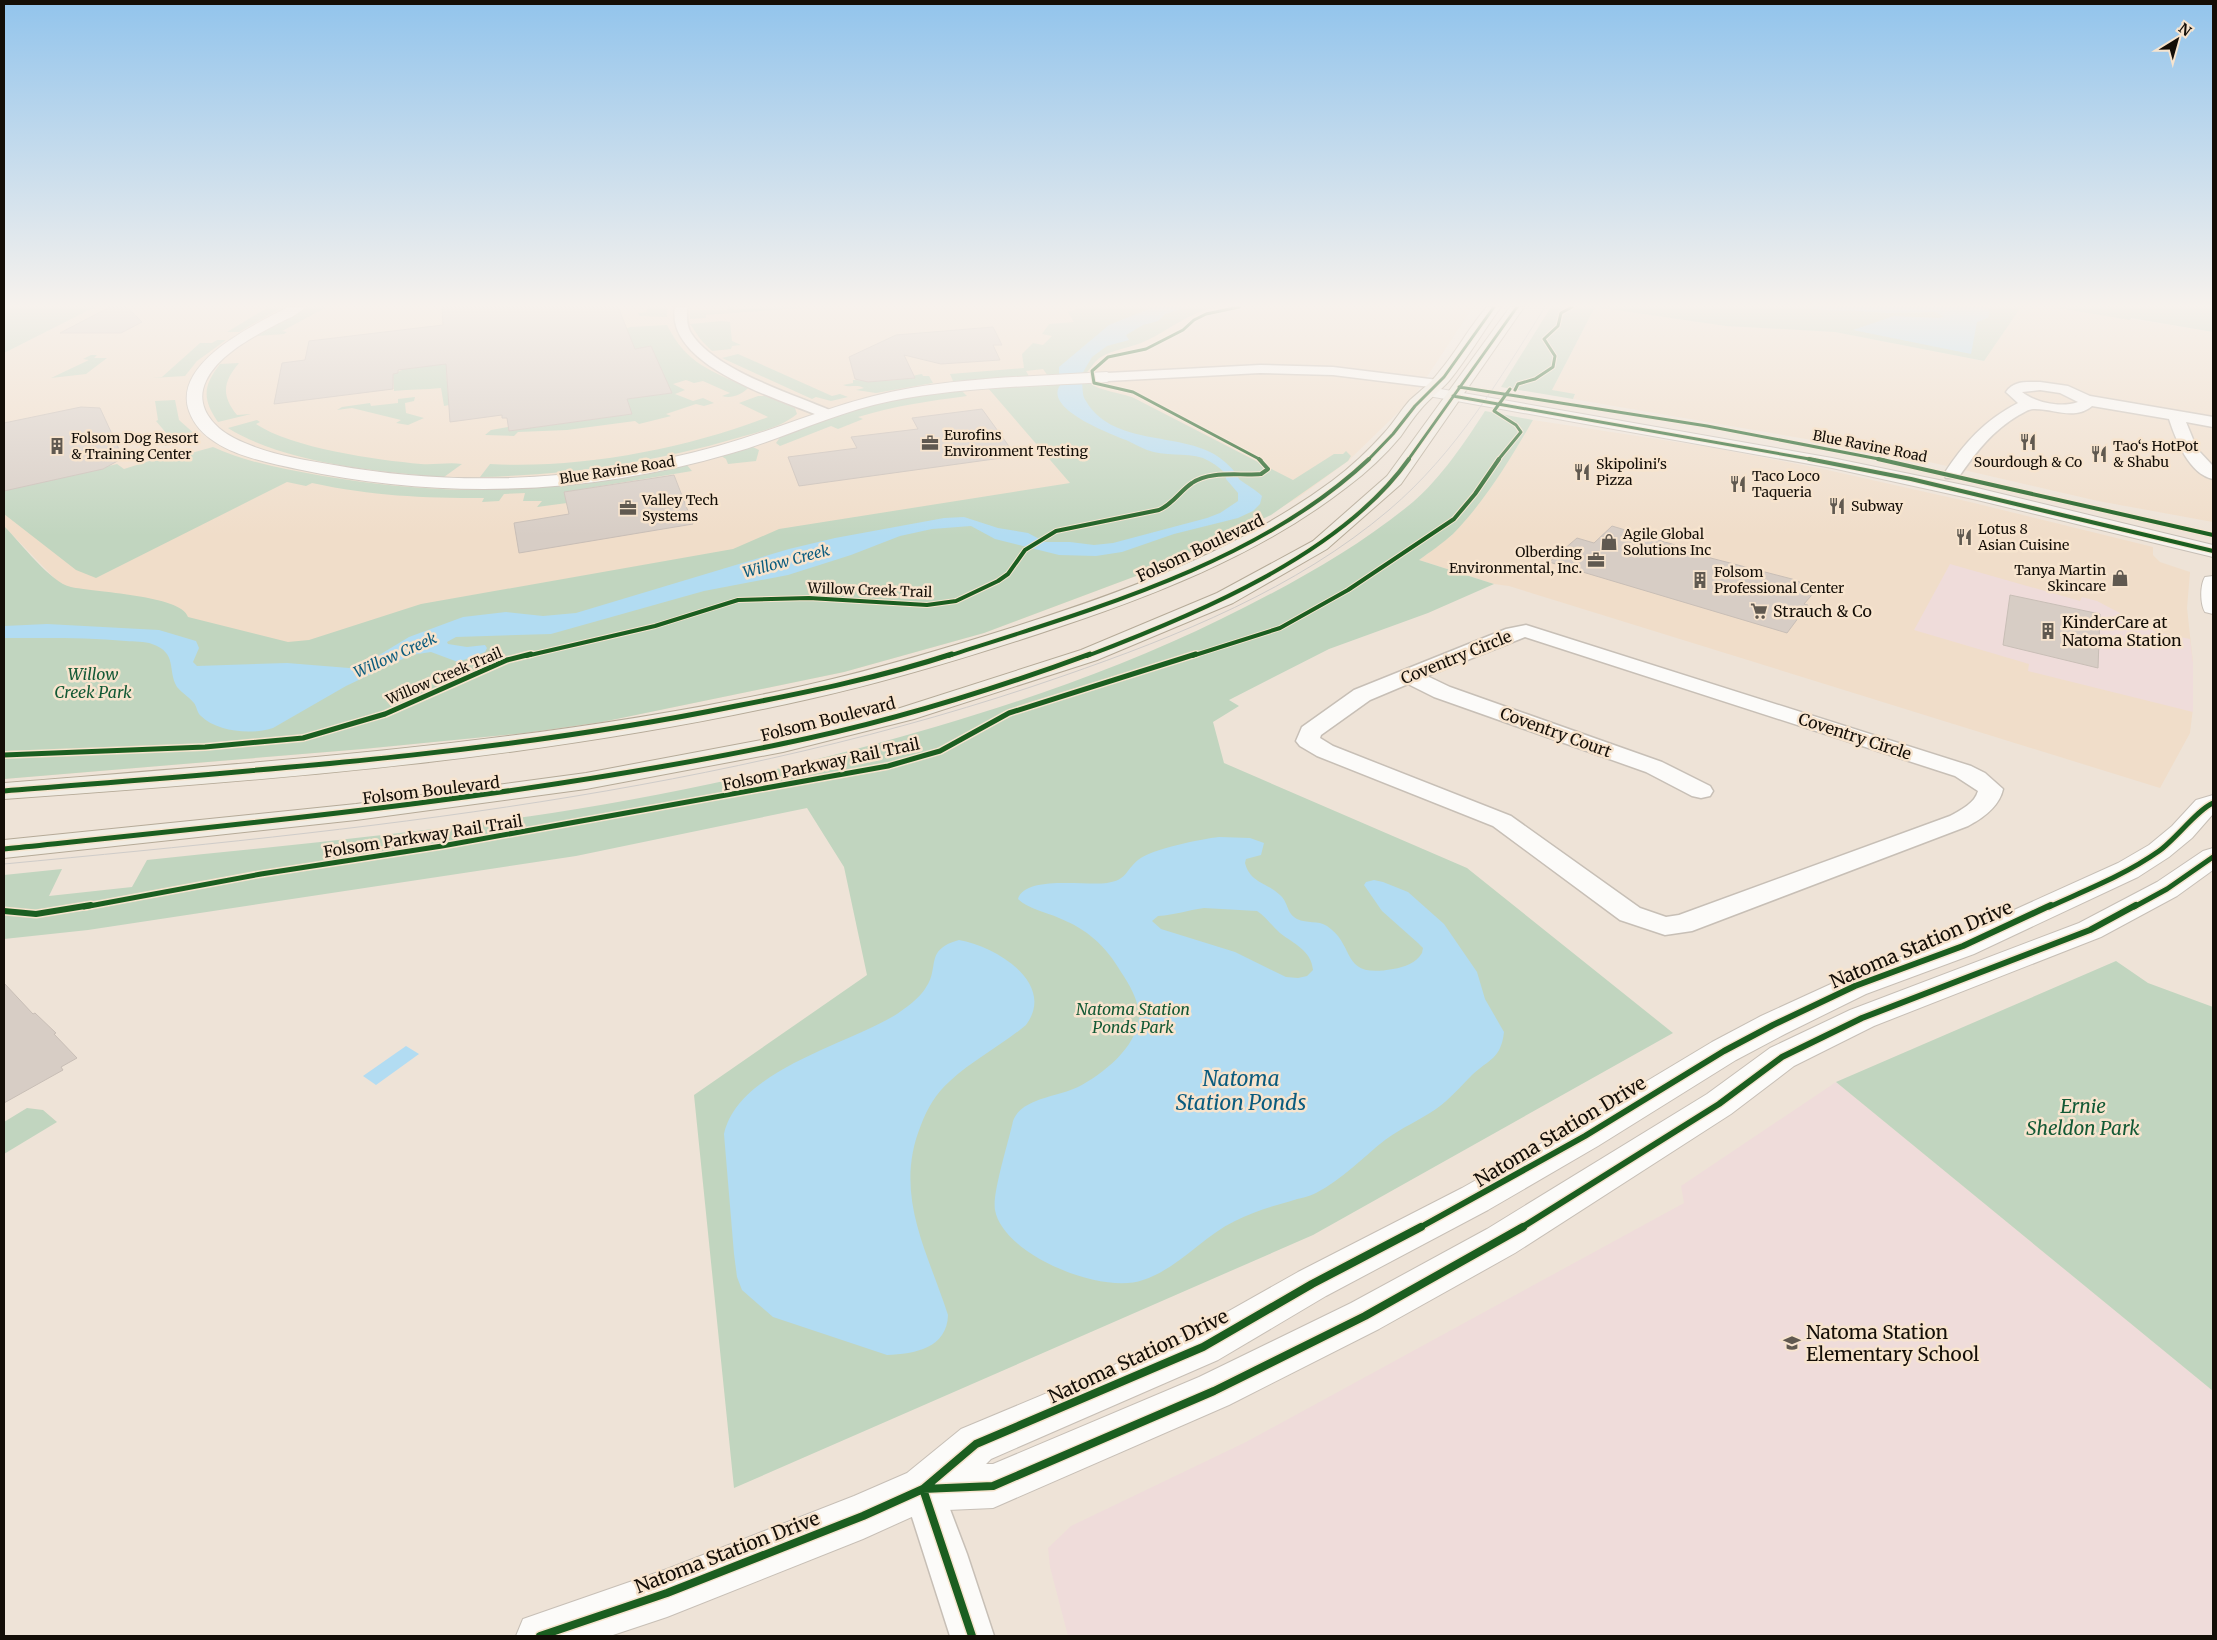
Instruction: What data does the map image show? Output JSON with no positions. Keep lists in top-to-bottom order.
{
  "streets": {
    "main road": ["Blue Ravine Road", "Folsom Boulevard"],
    "street": ["Coventry Circle", "Coventry Court", "Natoma Station Drive"],
    "cycle path": ["Willow Creek Trail", "Folsom Parkway Rail Trail"]
  },
  "crossings": [
    ["Blue Ravine Road", "Folsom Boulevard"],
    ["Coventry Circle", "Coventry Court"]
  ],
  "water": ["Willow Creek", "Natoma Station Ponds"],
  "parks": ["Willow Creek Park", "Natoma Station Ponds Park", "Ernie Sheldon Park"],
  "places": {
    "restaurant": [
      "Sourdough & Co",
      "Tao‘s HotPot & Shabu",
      "Skipolini's Pizza",
      "Taco Loco Taqueria",
      "Subway",
      "Lotus 8 Asian Cuisine"
    ],
    "office": ["Eurofins Environment Testing", "Valley Tech Systems", "Olberding Environmental, Inc."],
    "building": ["Folsom Dog Resort & Training Center", "Folsom Professional Center", "KinderCare at Natoma Station"],
    "shop": ["Agile Global Solutions Inc", "Tanya Martin Skincare"],
    "supermarket": ["Strauch & Co"],
    "school or university": ["Natoma Station Elementary School"]
  },
  "north": "top right"
}
